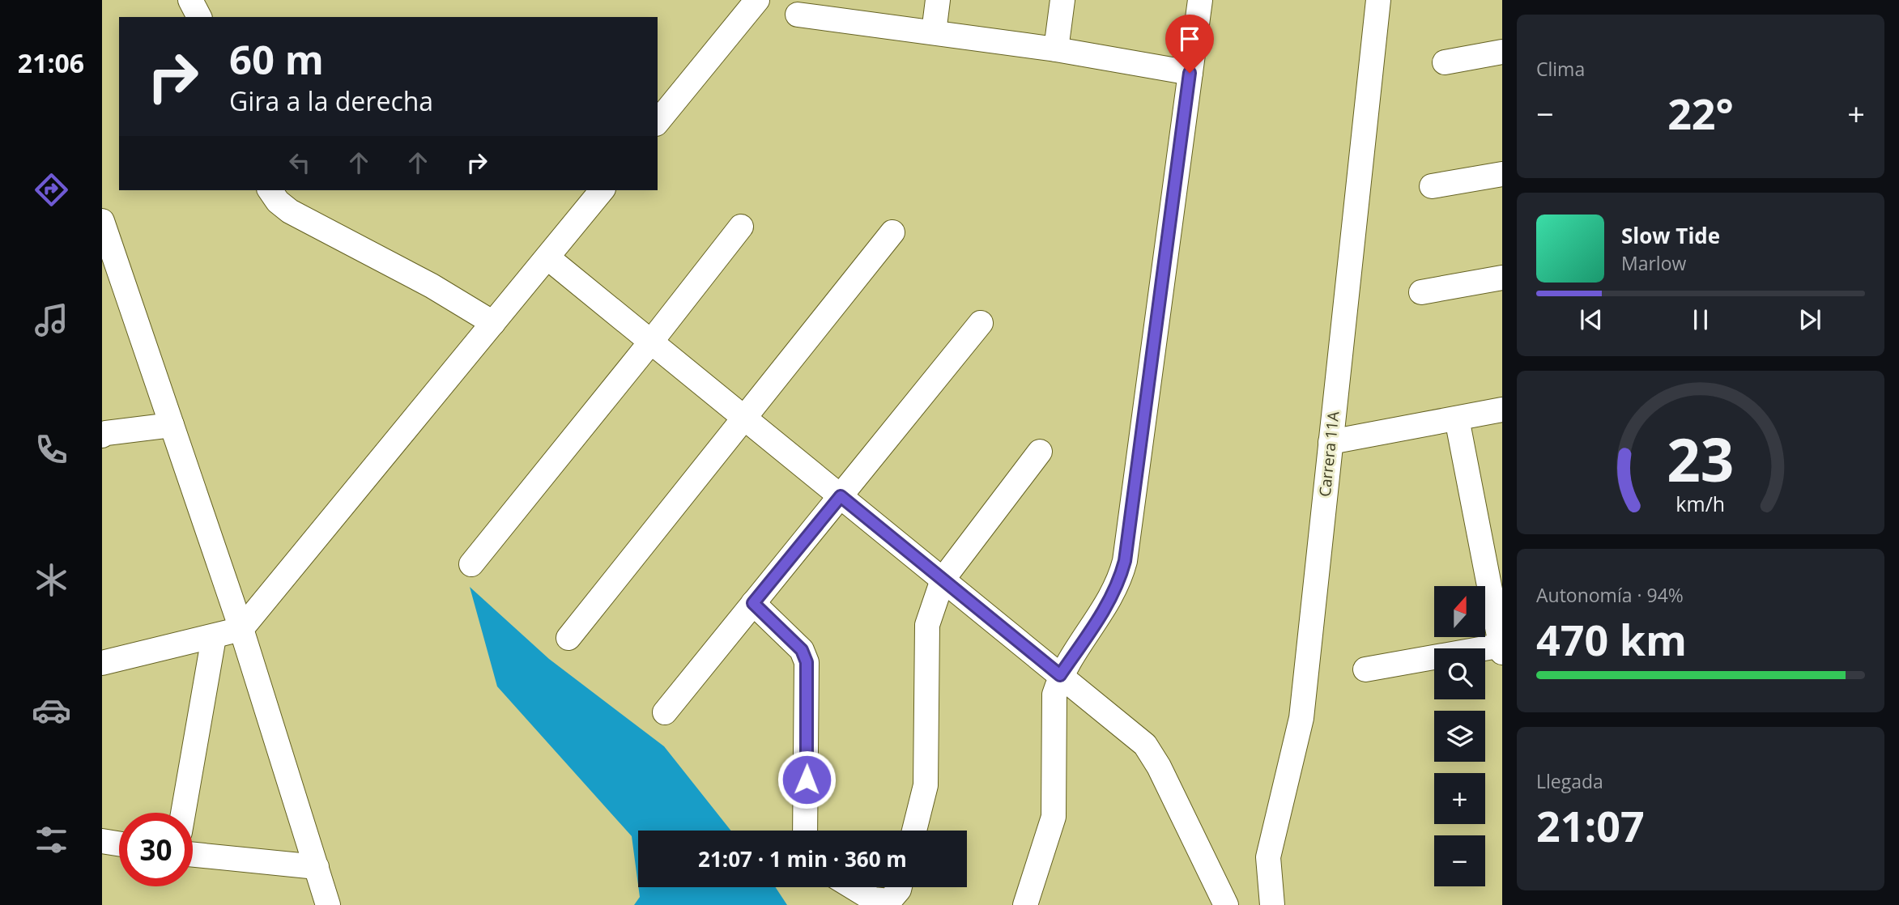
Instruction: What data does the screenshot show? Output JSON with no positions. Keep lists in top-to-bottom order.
{
  "streets": {
    "street": ["Carrera 11A"]
  },
  "north": "top",
  "page": {
    "tabs": "21:06",
    "tile": [
      "Clima",
      ["Autonomía · 94%", "470 km"],
      ["Llegada", "21:07"]
    ],
    "turn": ["60 m", "Gira a la derecha"],
    "heat": ["−", "22°", "+"],
    "song": ["Slow Tide", "Marlow"],
    "map_buttons": ["+", "−"],
    "limit": "30",
    "trip": "21:07 · 1 min · 360 m",
    "gauge": ["23", "km/h"]
  }
}
